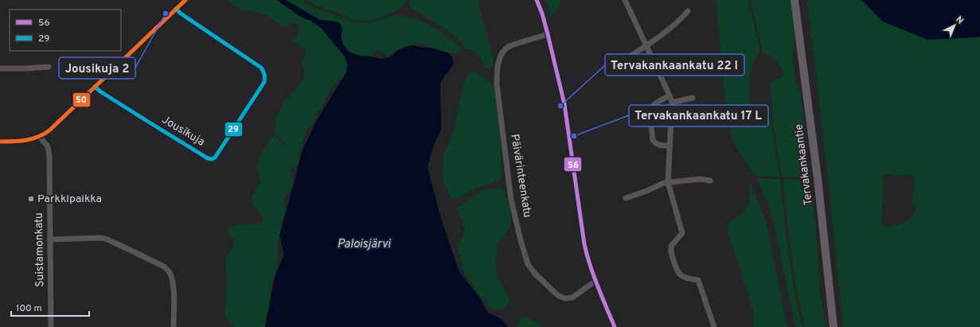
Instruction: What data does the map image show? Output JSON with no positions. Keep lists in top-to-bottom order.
{
  "streets": {
    "street": [
      "Jousikuja",
      "Tervakankaantie",
      "Päivärinteenkatu",
      "Suistamonkatu"
    ]
  },
  "water": ["Paloisjärvi"],
  "places": [
    "Jousikuja 2",
    "Tervakankaankatu 22 I",
    "Tervakankaankatu 17 L",
    "Parkkipaikka"
  ],
  "lines": ["transit line 56", "transit line 50", "transit line 29"],
  "legend": ["56", "29"],
  "scale_bar": "100 m",
  "north": "top right"
}
